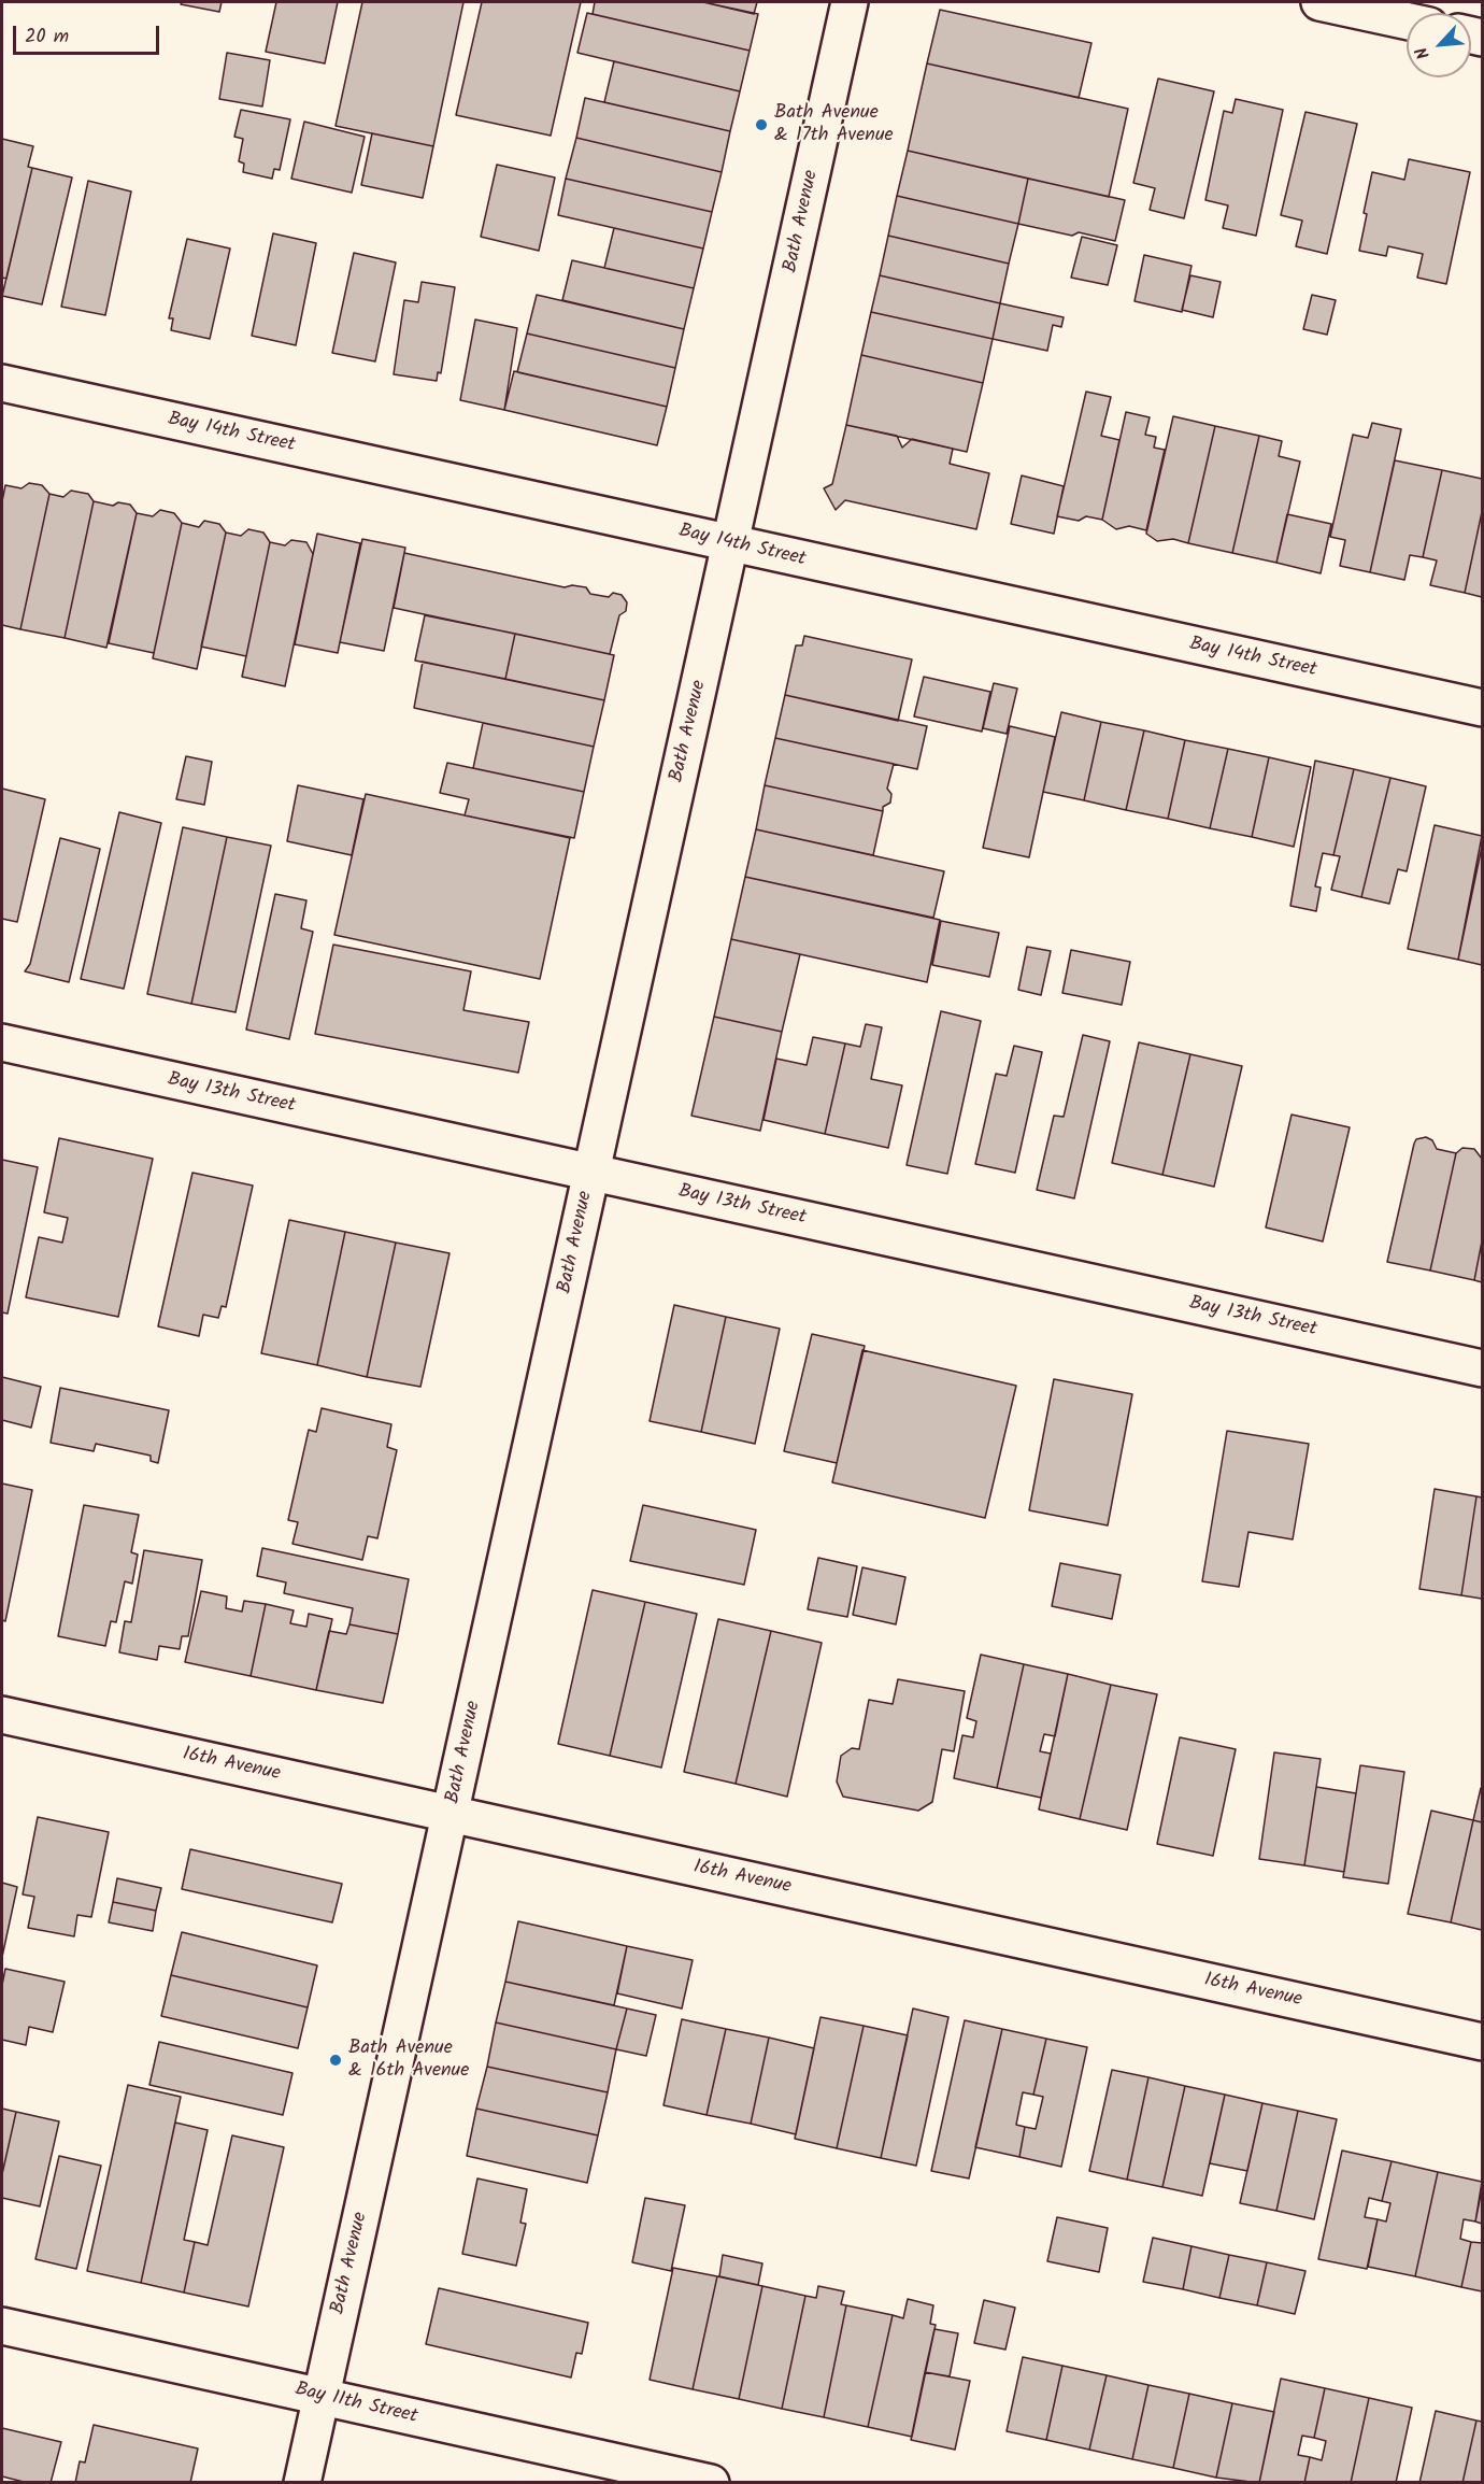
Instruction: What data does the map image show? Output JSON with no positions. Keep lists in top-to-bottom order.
{
  "streets": {
    "street": [
      "Bath Avenue",
      "Bay 14th Street",
      "Bay 13th Street",
      "16th Avenue",
      "Bay 11th Street"
    ]
  },
  "crossings": [
    ["Bath Avenue", "Bay 14th Street"],
    ["Bath Avenue", "Bay 13th Street"],
    ["Bath Avenue", "16th Avenue"],
    ["Bath Avenue", "Bay 11th Street"]
  ],
  "places": ["Bath Avenue & 17th Avenue", "Bath Avenue & 16th Avenue"],
  "scale_bar": "20 m",
  "north": "bottom left"
}
